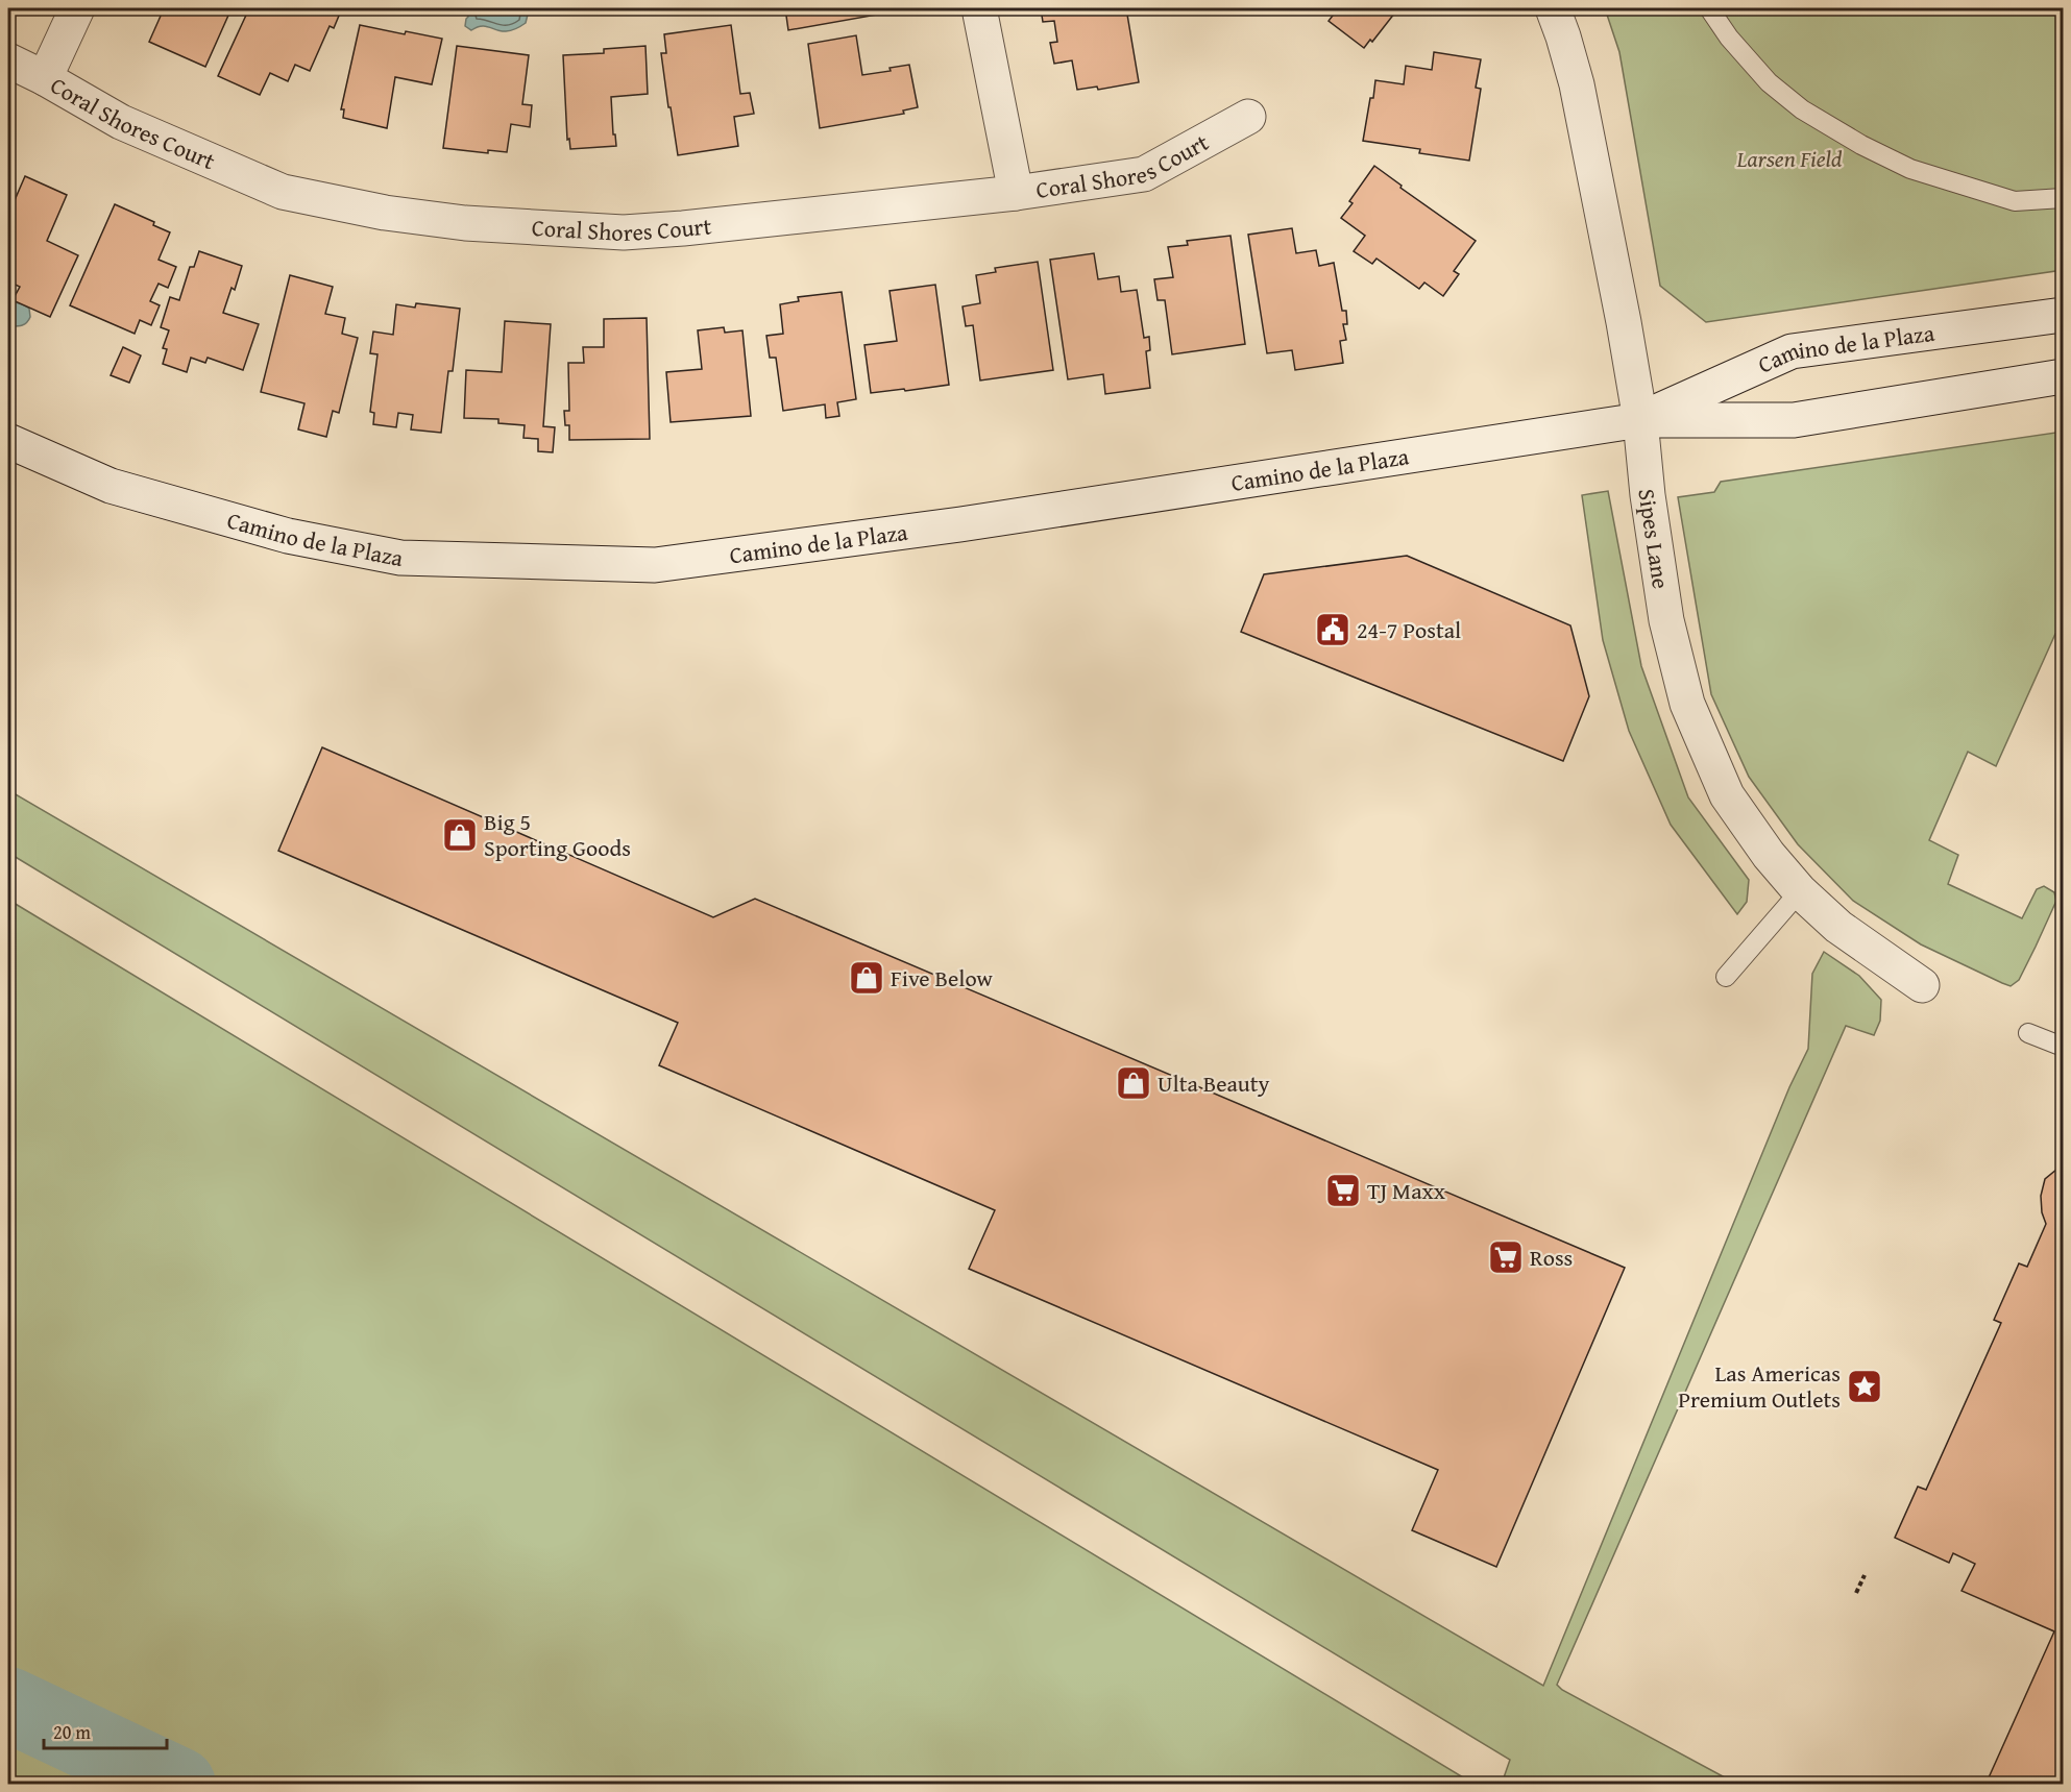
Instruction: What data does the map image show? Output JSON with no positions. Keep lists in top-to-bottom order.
{
  "streets": {
    "street": ["Coral Shores Court", "Camino de la Plaza", "Sipes Lane"]
  },
  "crossings": [
    ["Camino de la Plaza", "Sipes Lane"]
  ],
  "parks": ["Larsen Field"],
  "places": {
    "public building": ["24-7 Postal"],
    "shop": ["Big 5 Sporting Goods", "Five Below", "Ulta Beauty"],
    "supermarket": ["TJ Maxx", "Ross"],
    "place": ["Las Americas Premium Outlets"]
  },
  "scale_bar": "20 m"
}
